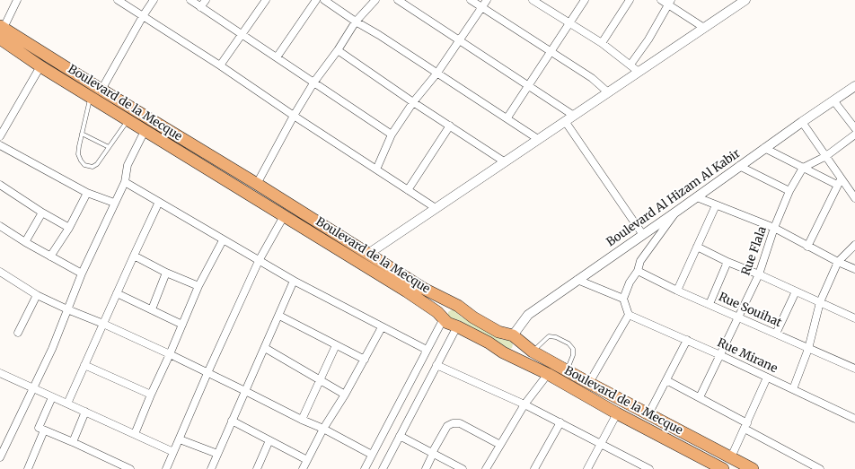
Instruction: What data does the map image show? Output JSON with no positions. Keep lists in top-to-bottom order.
{
  "streets": {
    "main road": ["Boulevard de la Mecque"],
    "street": [
      "Boulevard Al Hizam Al Kabir",
      "Rue Flala",
      "Rue Souihat",
      "Rue Mirane"
    ]
  },
  "crossings": [
    ["Boulevard de la Mecque", "Boulevard Al Hizam Al Kabir"],
    ["Rue Flala", "Rue Souihat"],
    ["Rue Flala", "Rue Mirane"]
  ]
}
